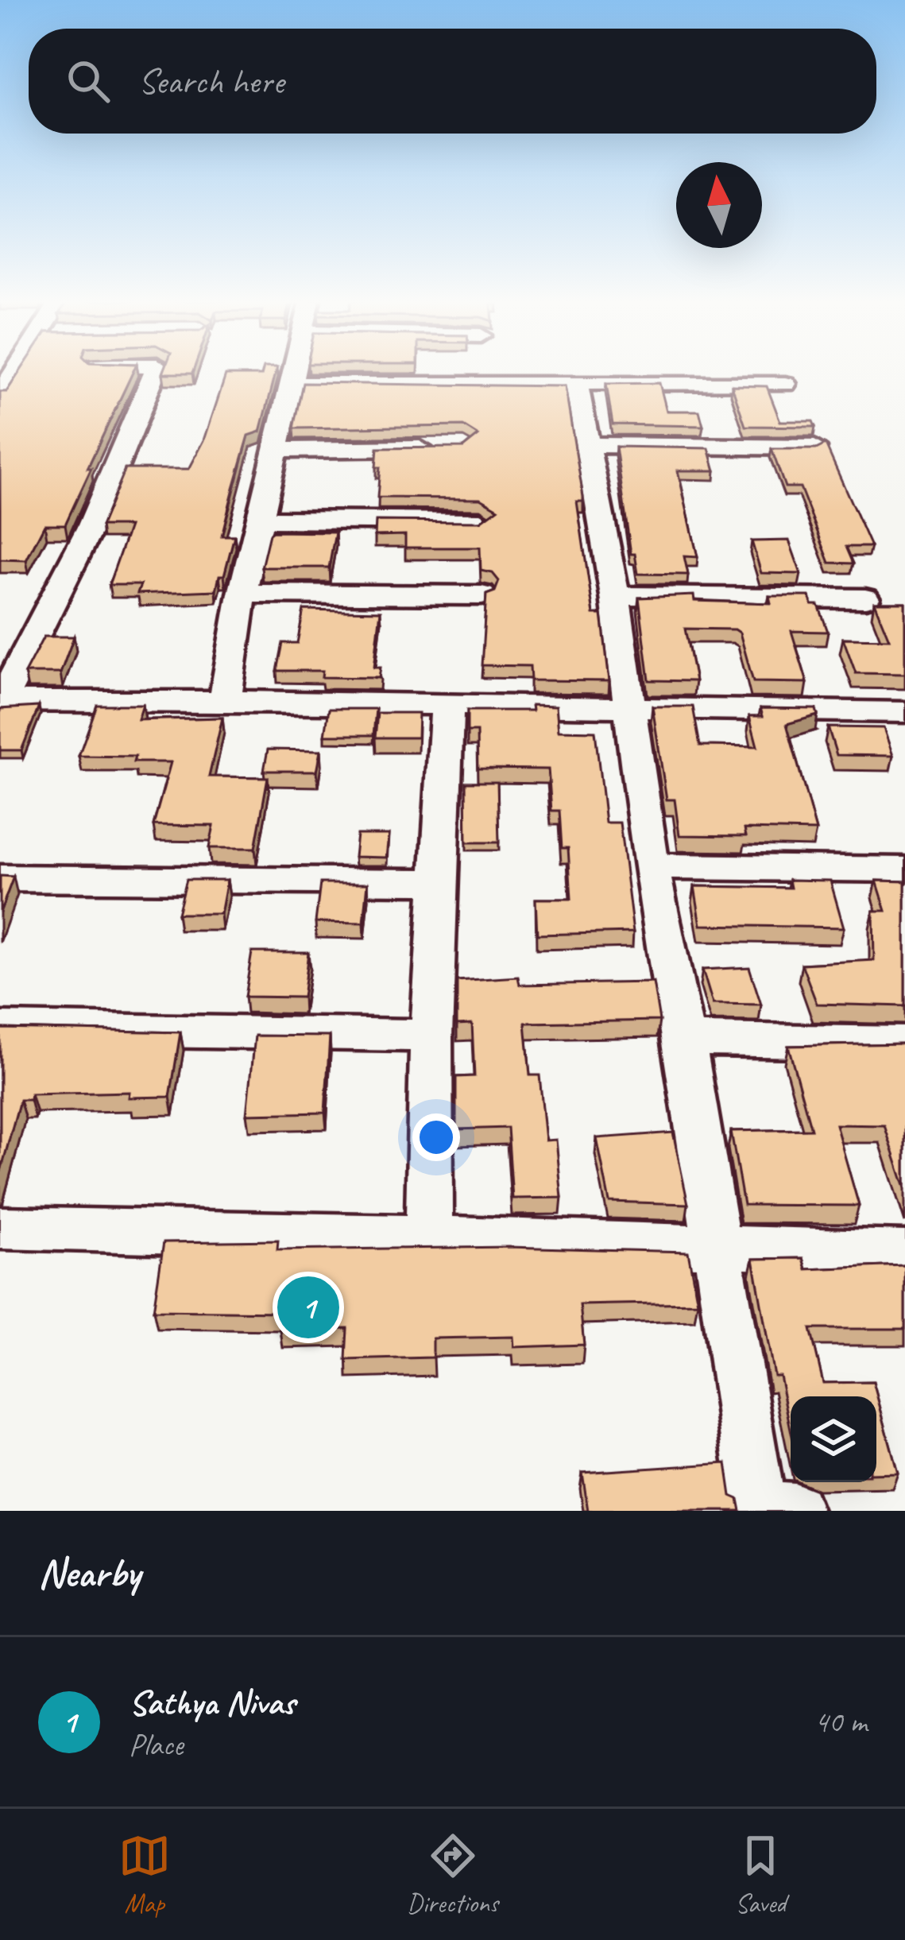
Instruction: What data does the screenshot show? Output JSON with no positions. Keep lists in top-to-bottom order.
{
  "north": "top",
  "page": {
    "search": "Search here",
    "pins": "1",
    "heading": "Nearby",
    "list": [
      {
        "mark": "1",
        "name": "Sathya Nivas",
        "note": "Place",
        "value": "40 m"
      }
    ],
    "nav": ["Map", "Directions", "Saved"]
  }
}
